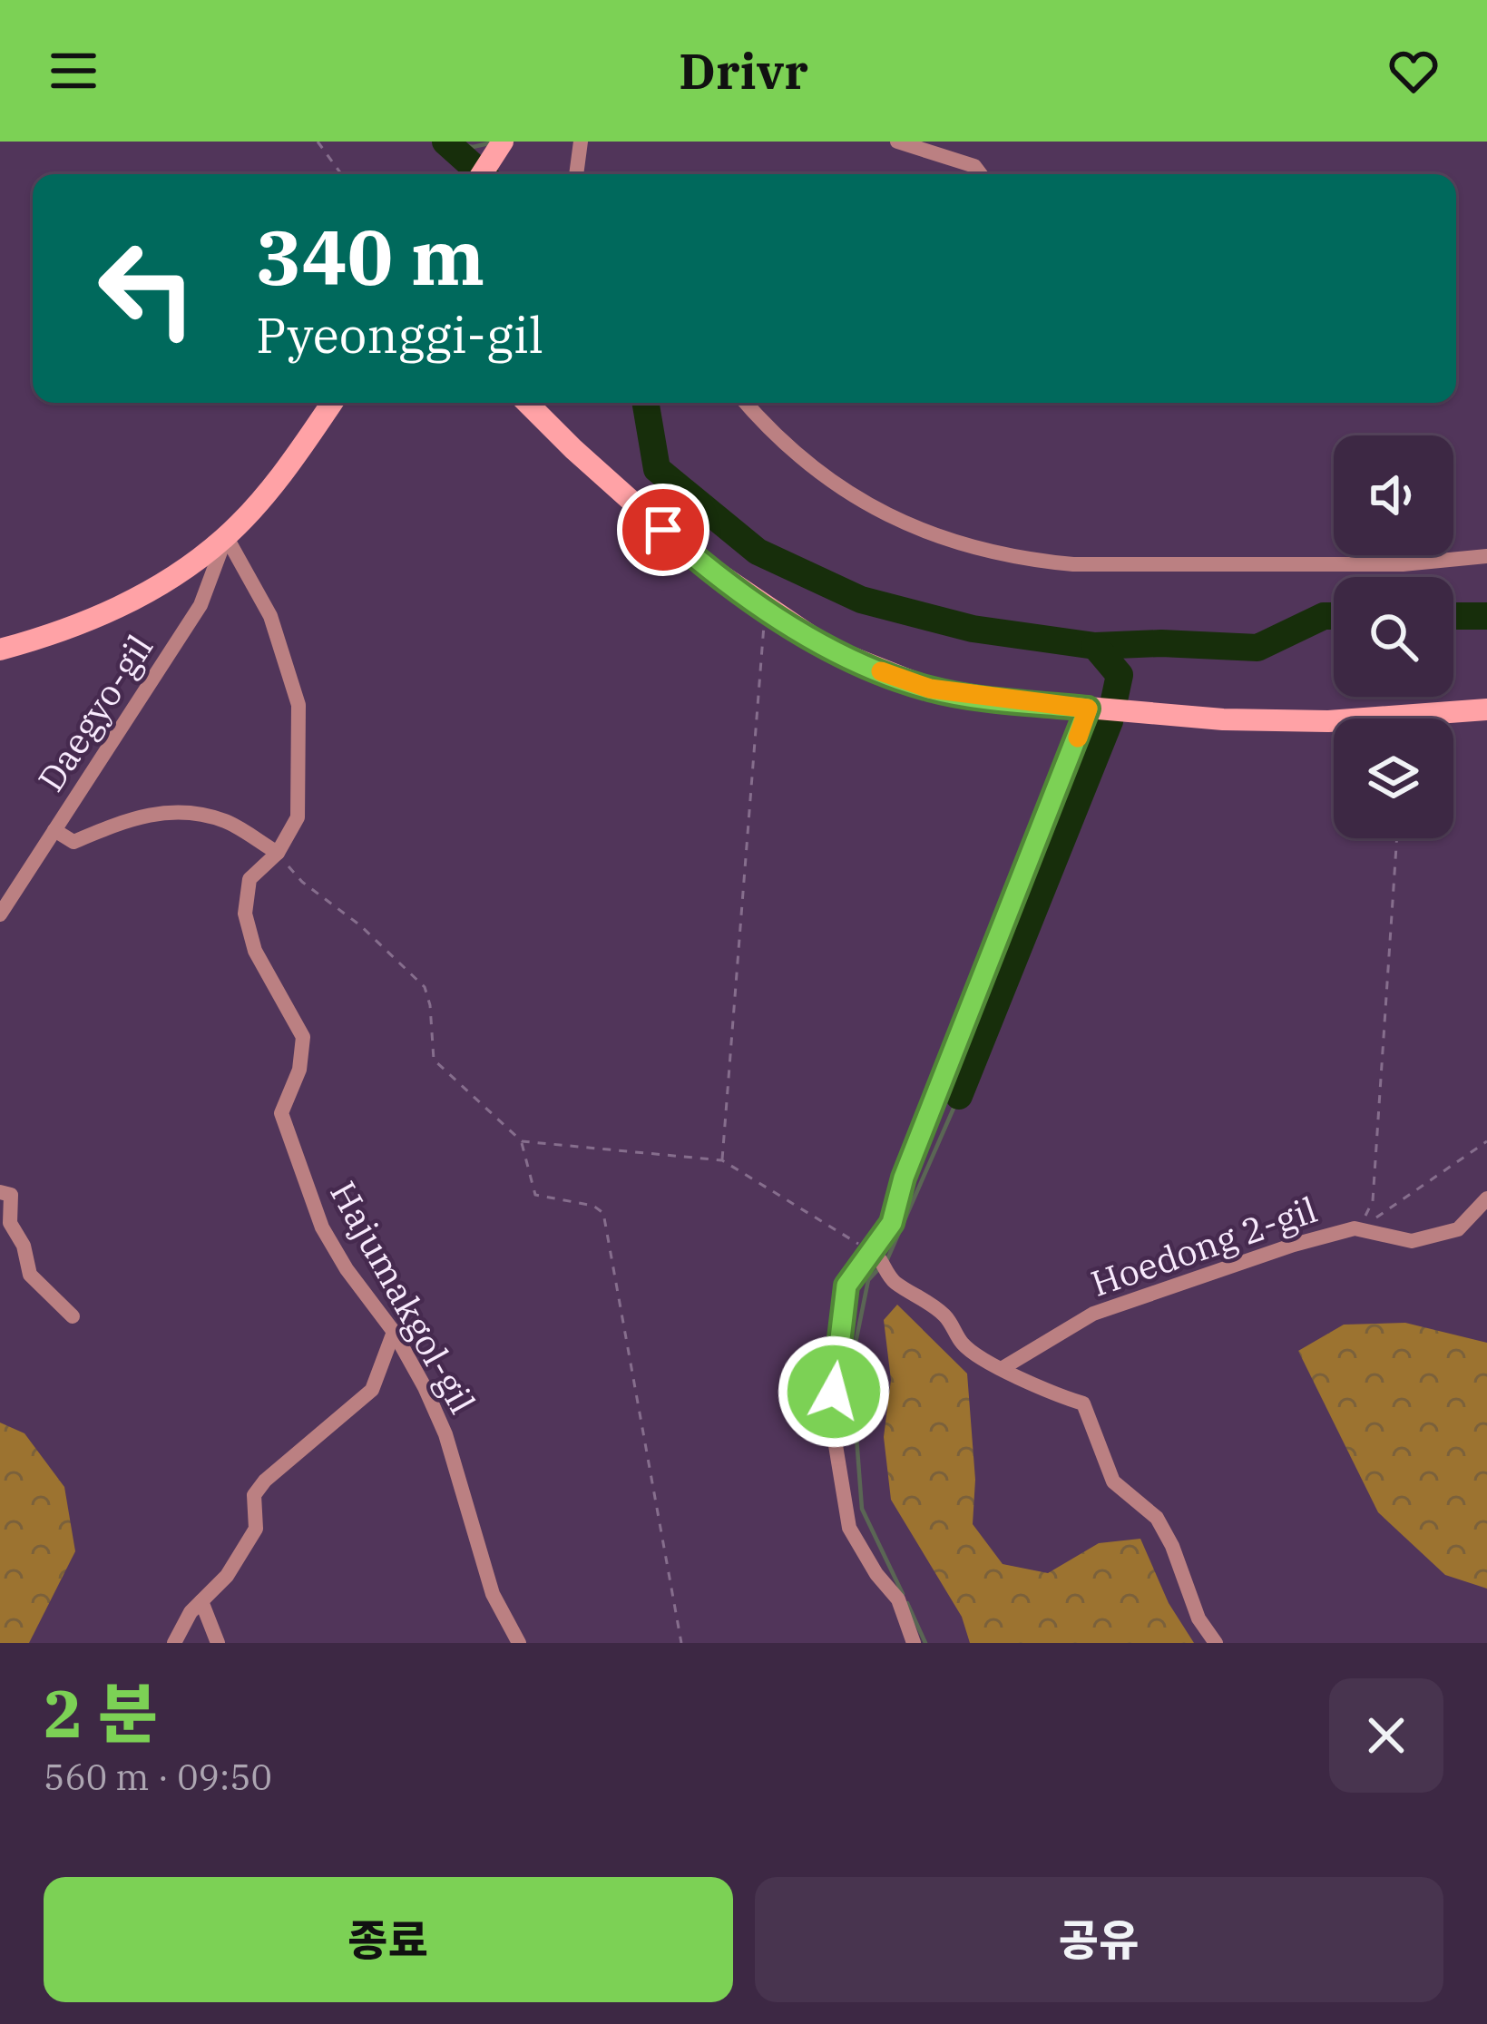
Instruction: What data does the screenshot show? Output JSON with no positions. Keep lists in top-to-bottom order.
{
  "streets": {
    "street": ["Daegyo-gil", "Hoedong 2-gil", "Hajumakgol-gil"]
  },
  "crossings": [
    ["Daegyo-gil", "Hajumakgol-gil"]
  ],
  "page": {
    "header": "Drivr",
    "turn": ["340 m", "Pyeonggi-gil"],
    "heading": ["2 분", "560 m · 09:50"],
    "buttons": ["종료", "공유"]
  }
}
